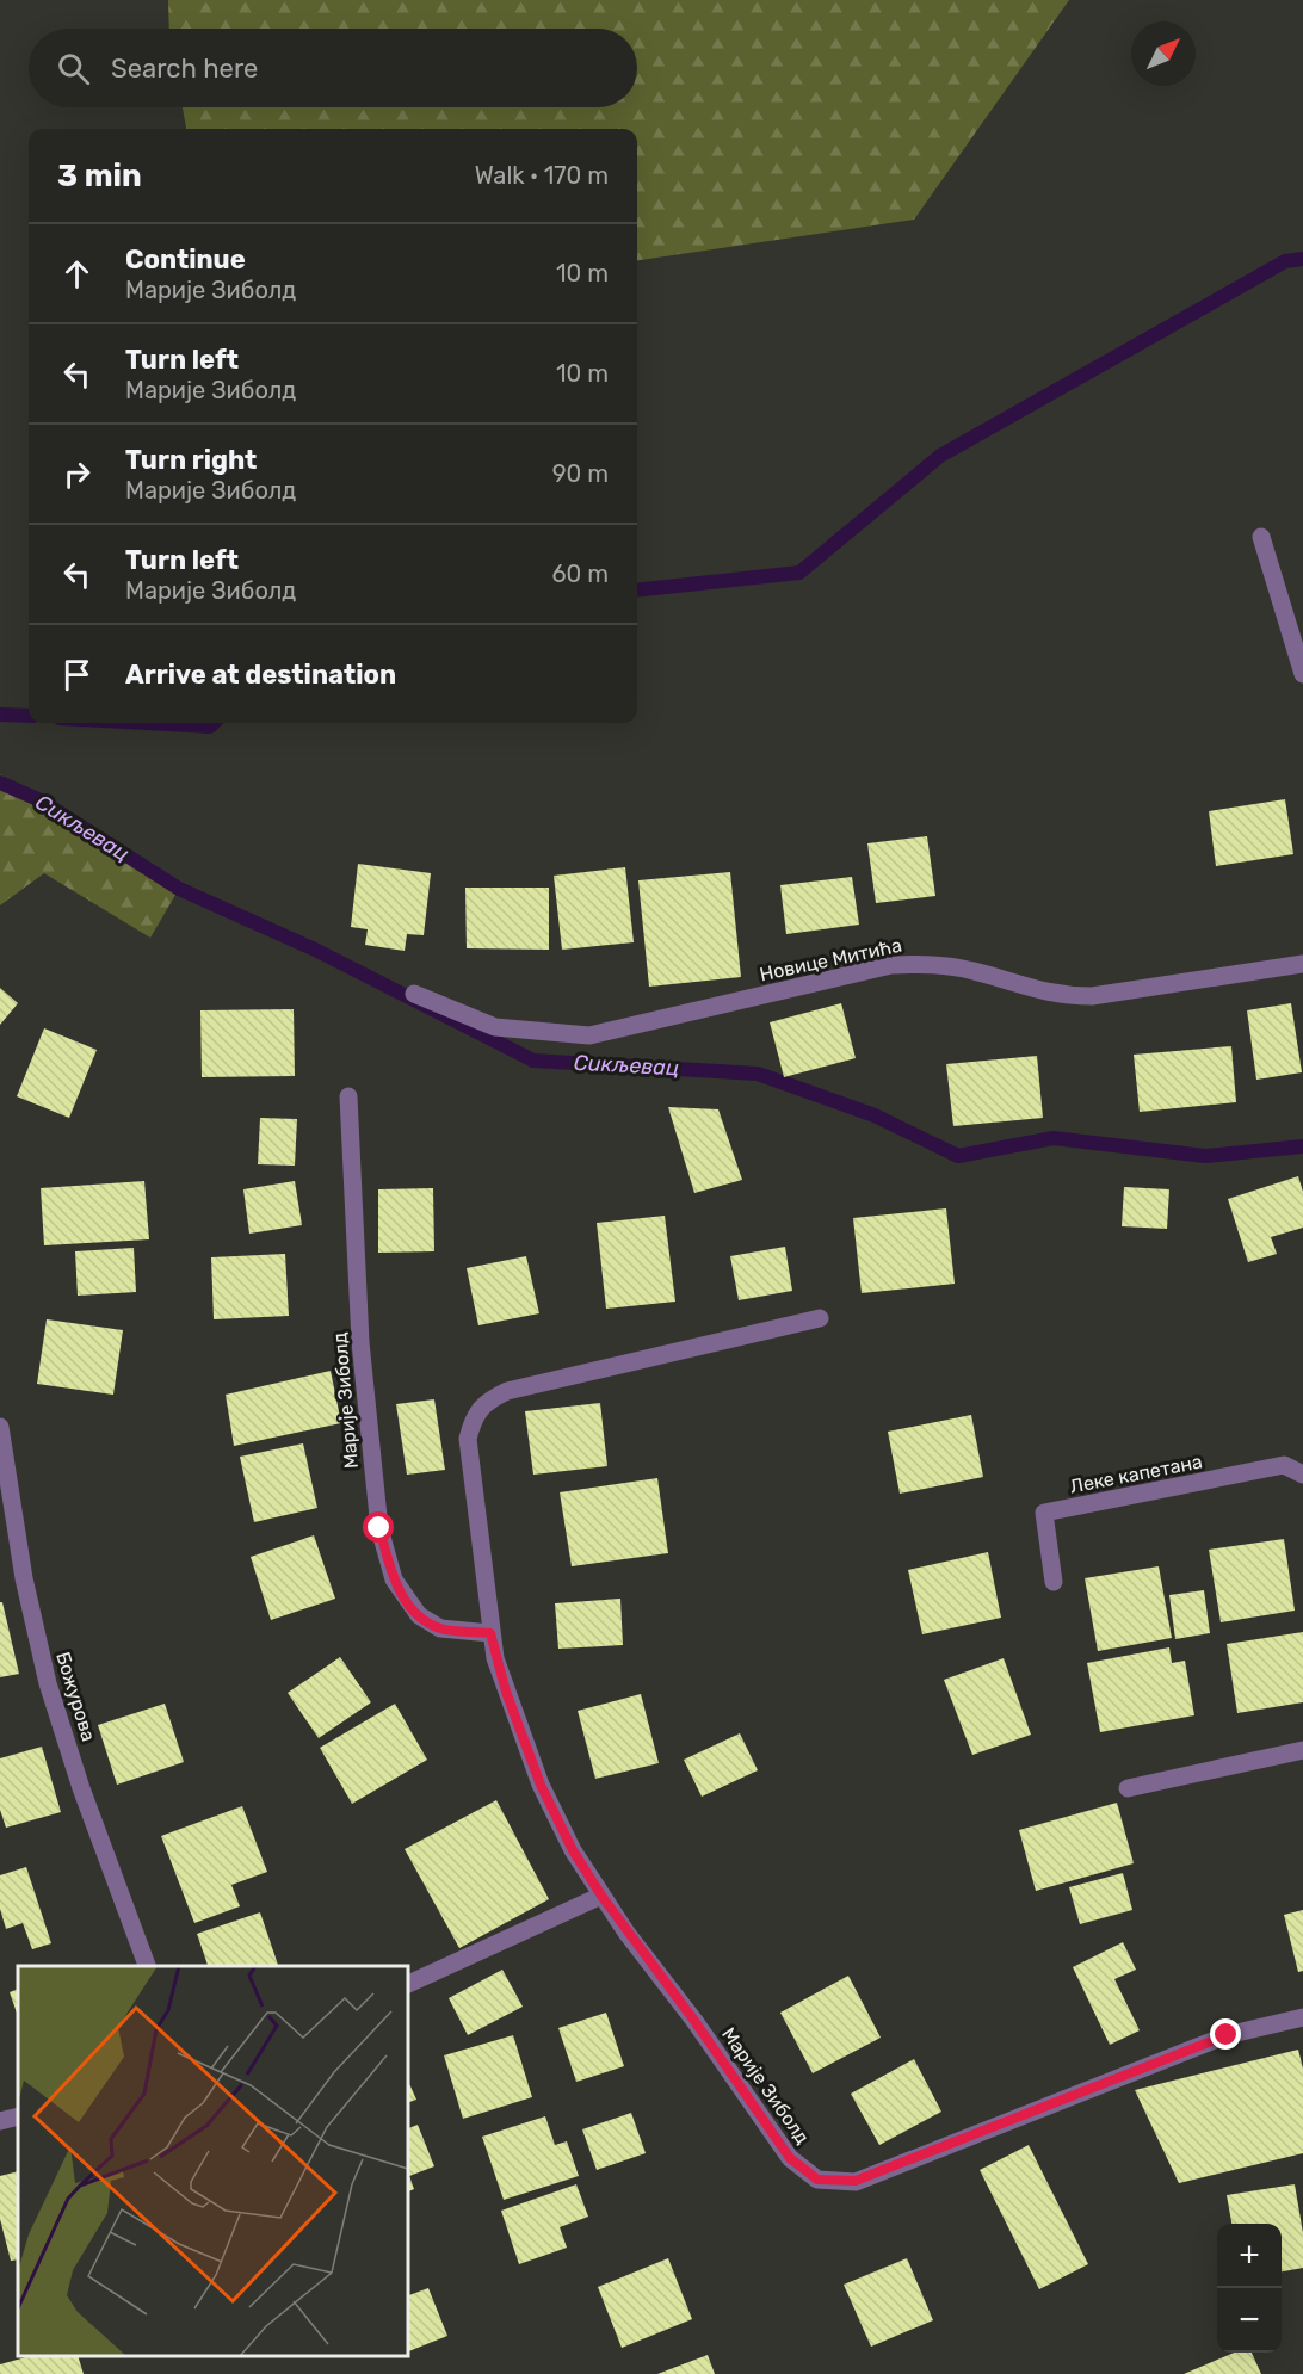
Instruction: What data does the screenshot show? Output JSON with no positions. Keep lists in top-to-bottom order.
{
  "streets": {
    "street": [
      "Новице Митића",
      "Марије Зиболд",
      "Леке капетана",
      "Божурова"
    ]
  },
  "water": ["Сикљевац"],
  "north": "top right",
  "page": {
    "search": "Search here",
    "heading": ["3 min", "Walk · 170 m"],
    "list": [
      ["Continue", "Марије Зиболд", "10 m"],
      ["Turn left", "Марије Зиболд", "10 m"],
      ["Turn right", "Марије Зиболд", "90 m"],
      ["Turn left", "Марије Зиболд", "60 m"],
      "Arrive at destination"
    ],
    "map_buttons": ["+", "−"]
  }
}
